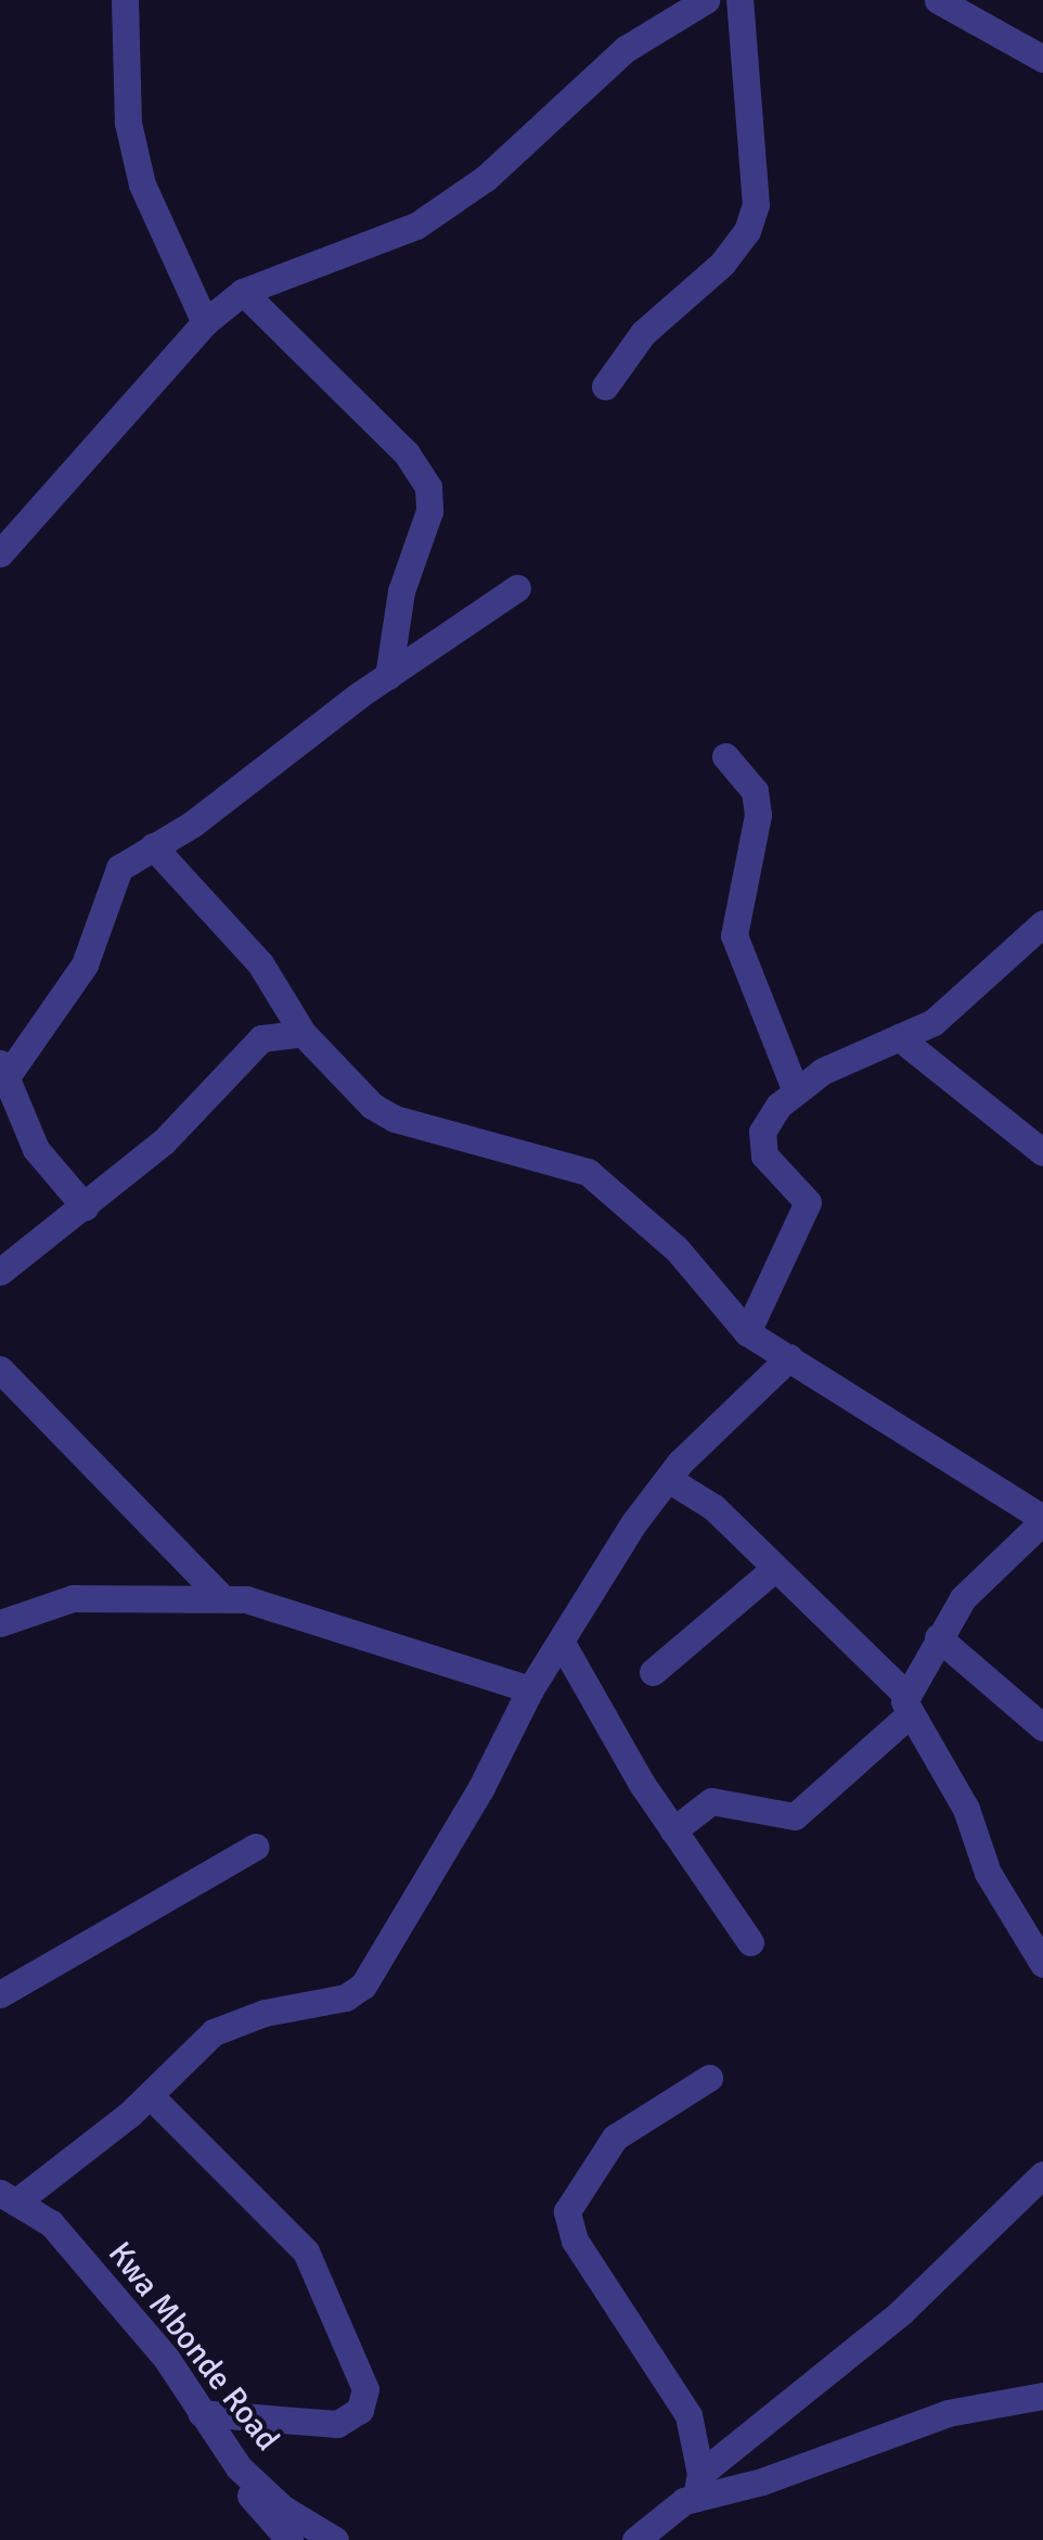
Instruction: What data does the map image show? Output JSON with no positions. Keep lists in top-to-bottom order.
{
  "streets": {
    "street": ["Kwa Mbonde Road"]
  }
}
